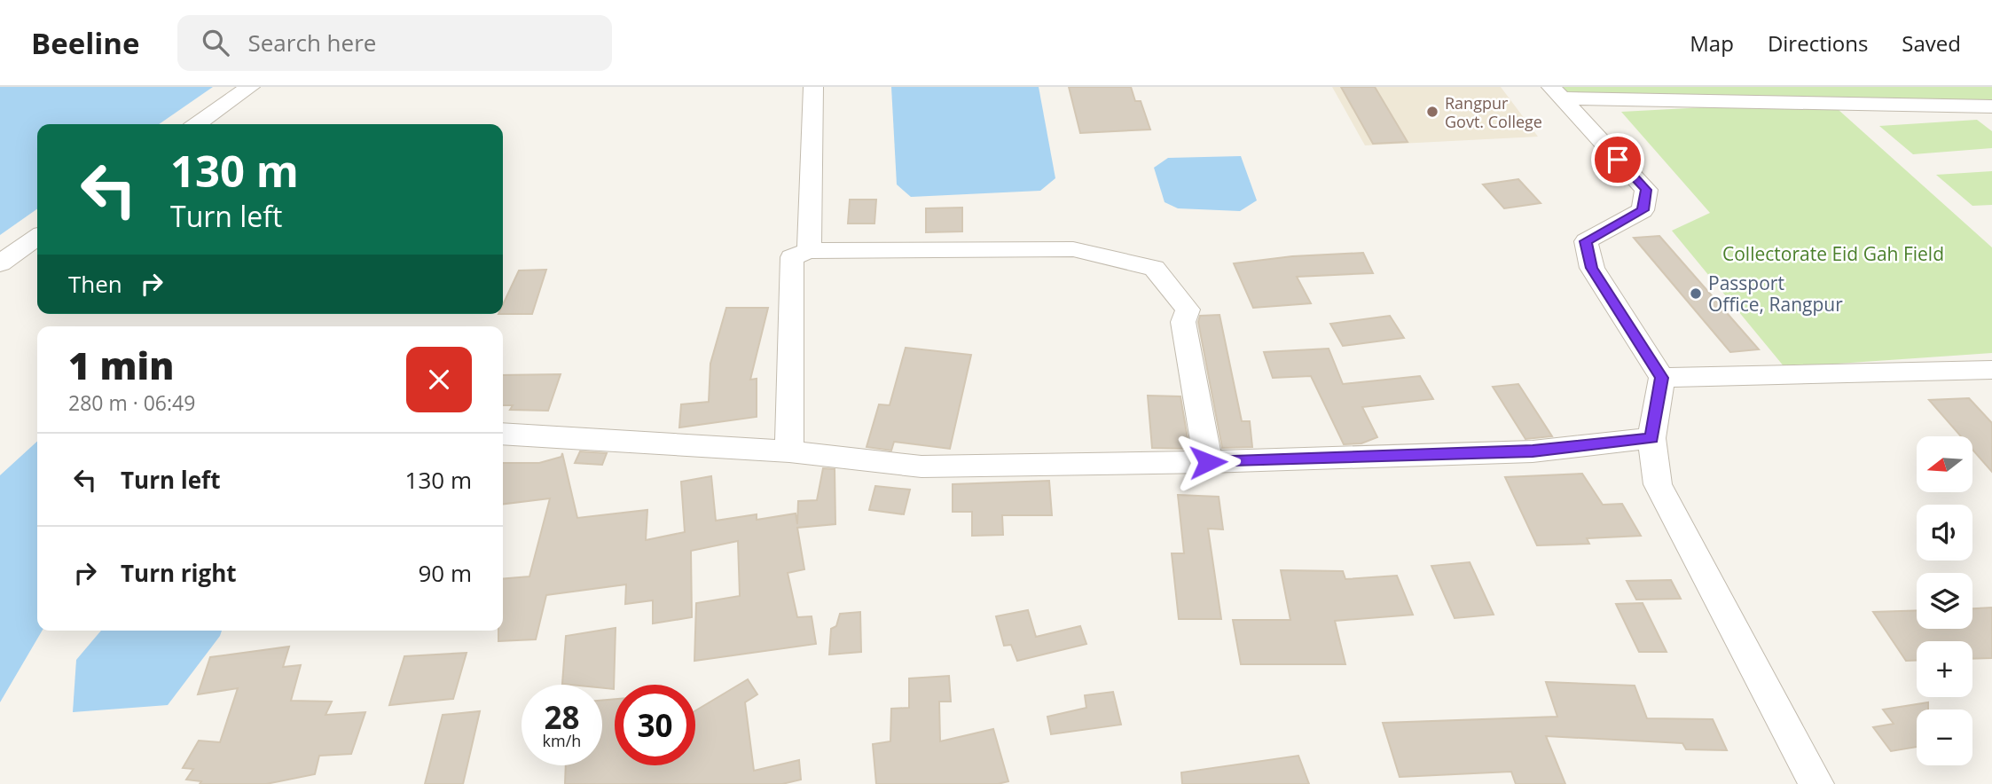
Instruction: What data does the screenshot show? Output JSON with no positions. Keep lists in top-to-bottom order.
{
  "parks": ["Collectorate Eid Gah Field"],
  "places": ["Rangpur Govt. College", "Passport Office, Rangpur"],
  "north": "left",
  "page": {
    "header": "Beeline",
    "search": "Search here",
    "nav": ["Map", "Directions", "Saved"],
    "turn": ["130 m", "Turn left"],
    "then": "Then",
    "heading": ["1 min", "280 m · 06:49"],
    "list": [
      {
        "name": "Turn left",
        "value": "130 m"
      },
      {
        "name": "Turn right",
        "value": "90 m"
      }
    ],
    "map_buttons": ["+", "−"],
    "speed": "28 km/h",
    "limit": "30"
  }
}
